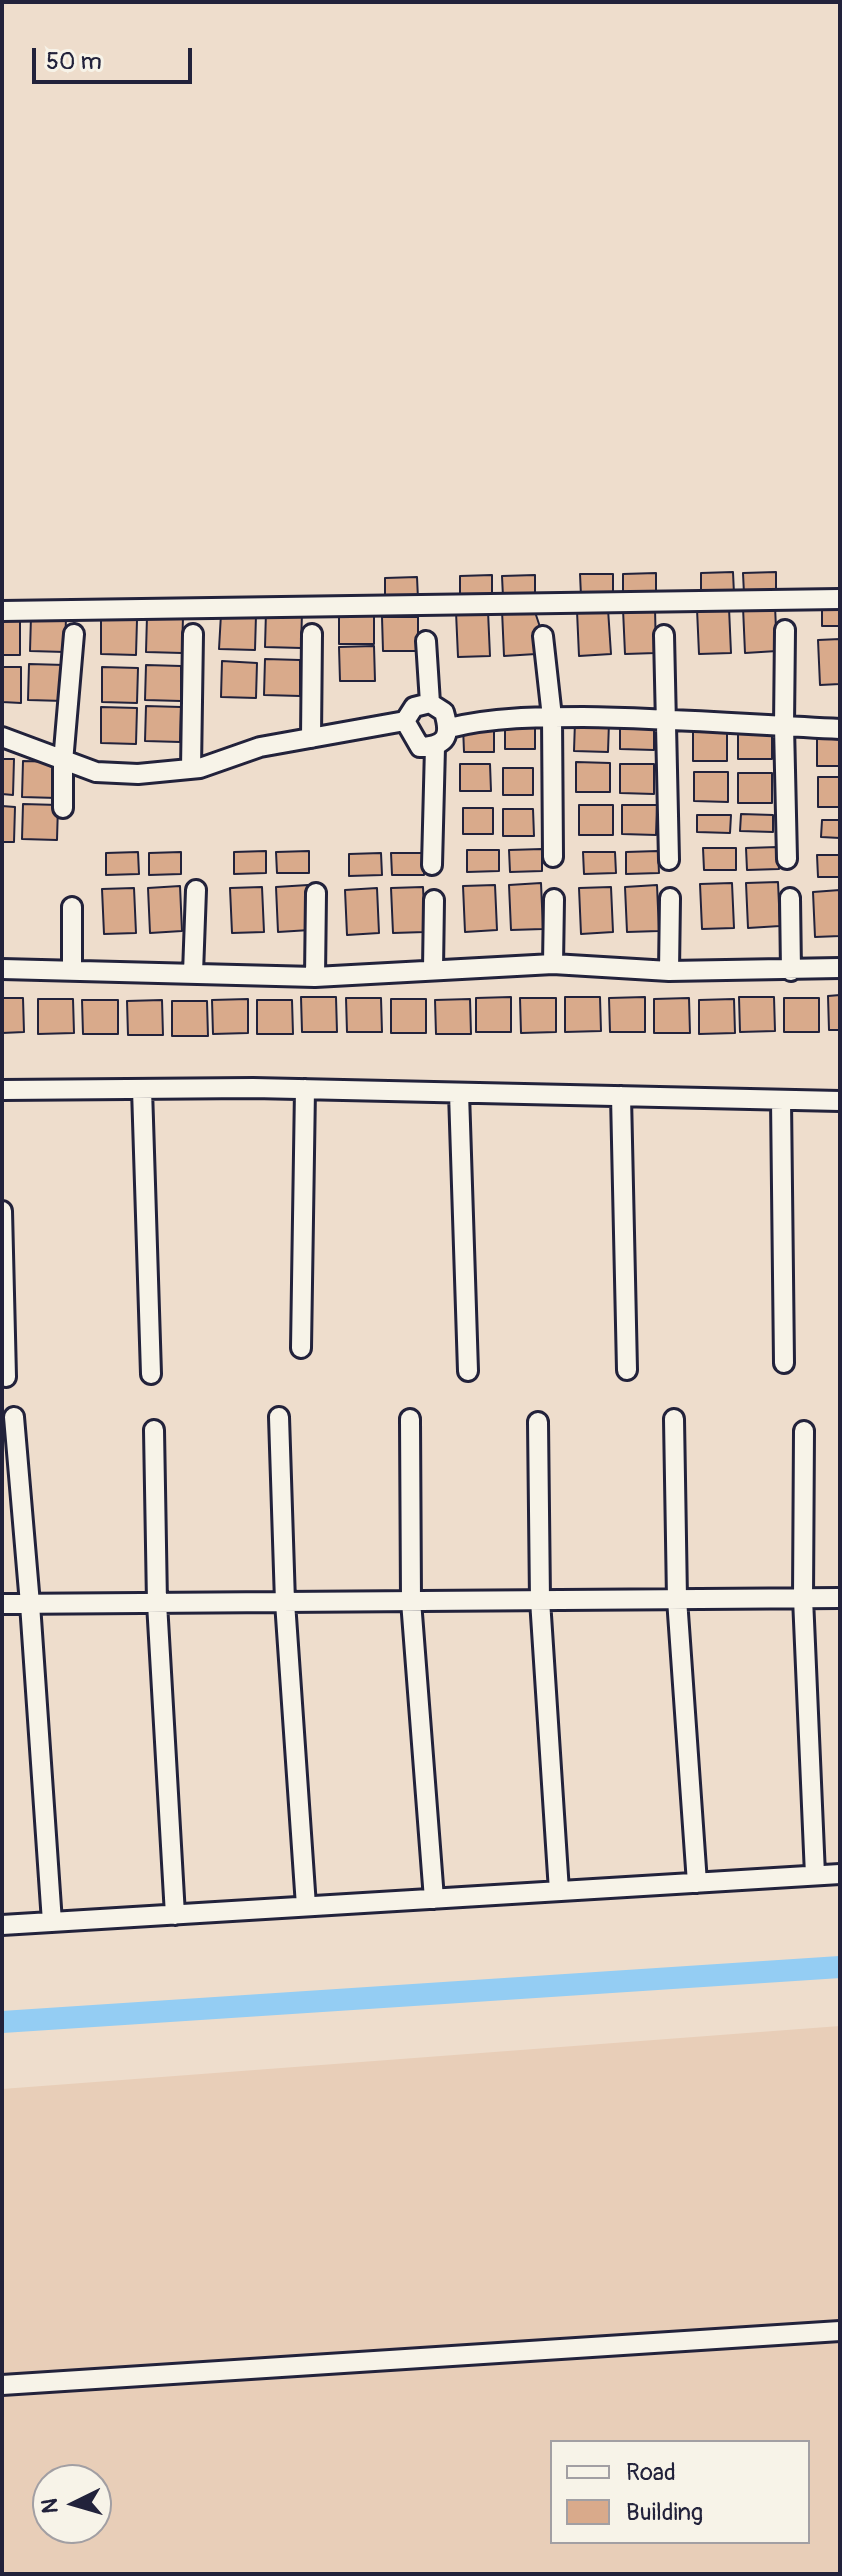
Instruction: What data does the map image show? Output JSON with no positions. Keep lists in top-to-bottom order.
{
  "legend": ["Road", "Building"],
  "scale_bar": "50 m",
  "north": "left"
}
